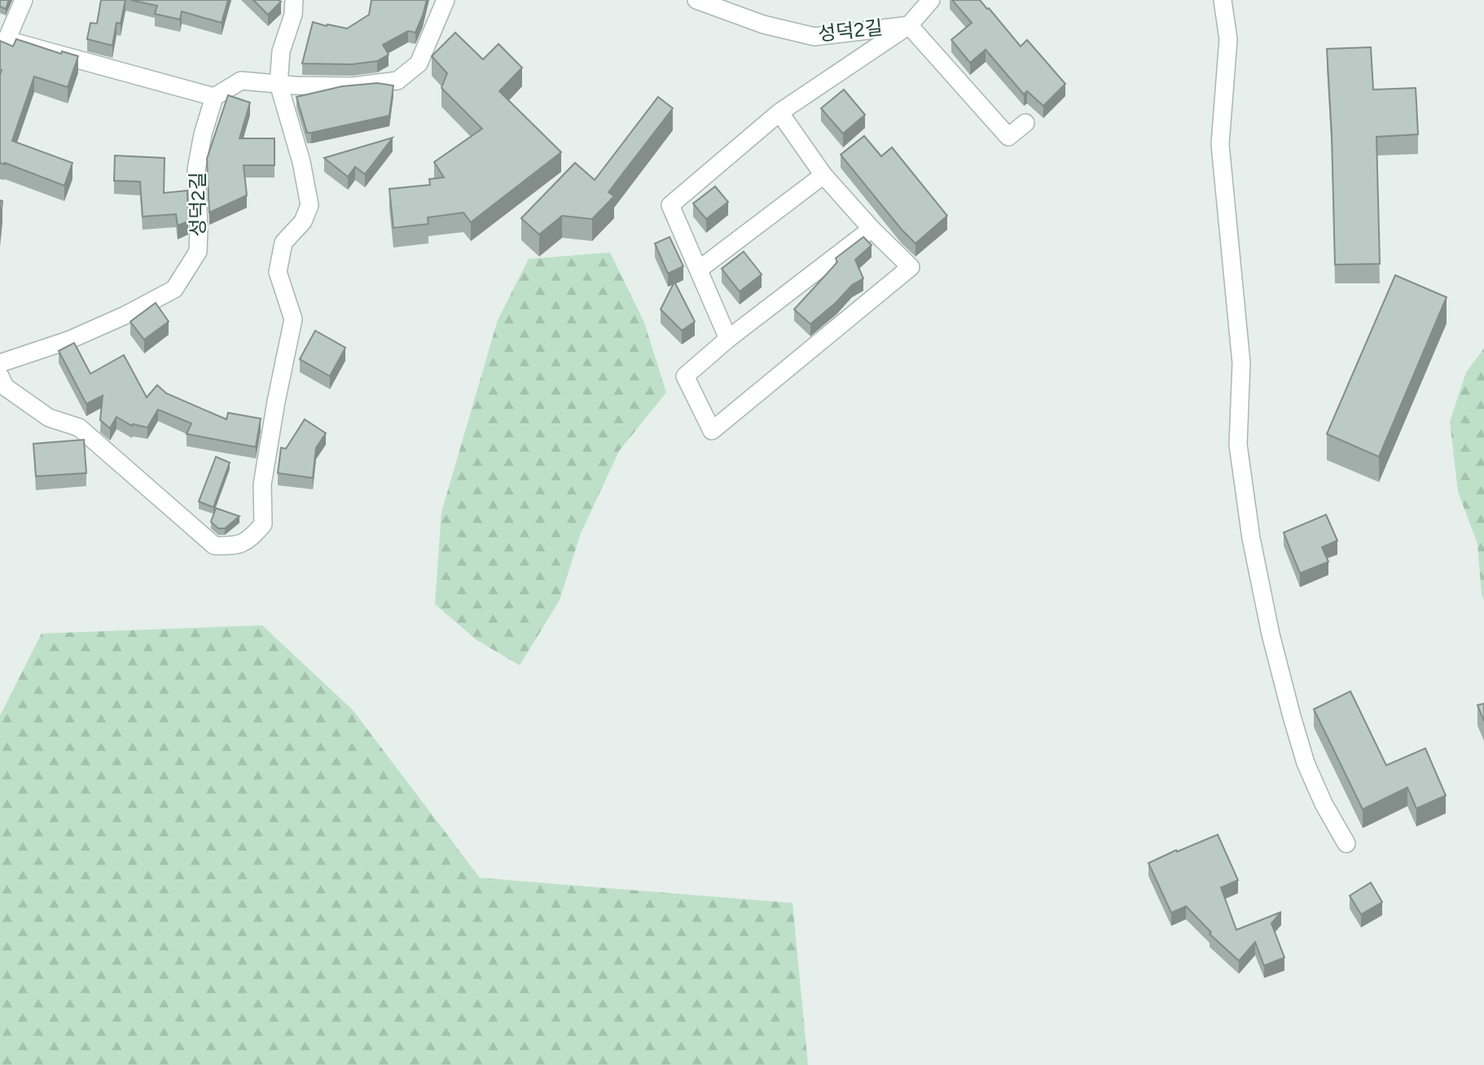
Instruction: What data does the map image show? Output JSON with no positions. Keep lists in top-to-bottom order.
{
  "streets": {
    "street": ["성덕2길"]
  }
}
